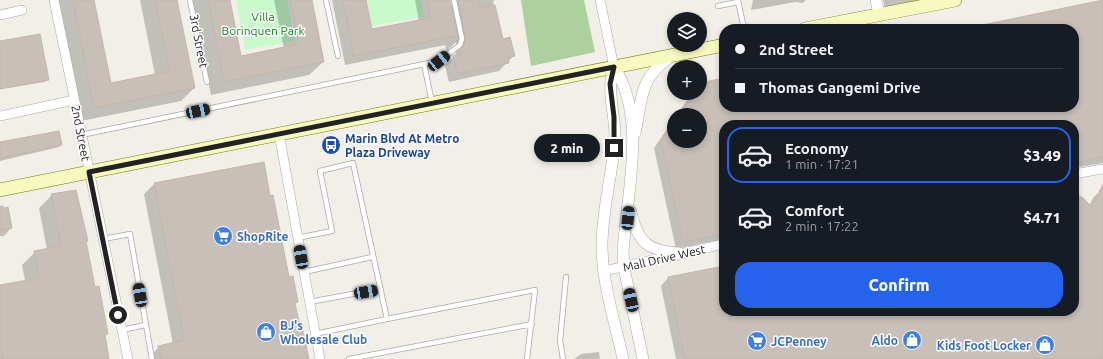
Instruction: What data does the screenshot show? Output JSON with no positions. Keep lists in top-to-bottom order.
{
  "streets": {
    "street": ["2nd Street", "Mall Drive West"],
    "lane": ["3rd Street"]
  },
  "parks": ["Villa Borinquen Park"],
  "places": {
    "bus stop": ["Marin Blvd At Metro Plaza Driveway"],
    "supermarket": ["ShopRite", "JCPenney"],
    "shop": ["BJ's Wholesale Club", "Aldo", "Kids Foot Locker"]
  },
  "page": {
    "map_buttons": ["+", "−"],
    "banner": ["2nd Street", "Thomas Gangemi Drive"],
    "list": [
      {
        "name": "Economy",
        "note": "1 min · 17:21",
        "value": "$3.49"
      },
      {
        "name": "Comfort",
        "note": "2 min · 17:22",
        "value": "$4.71"
      }
    ],
    "bubble": "2 min",
    "buttons": "Confirm"
  }
}
